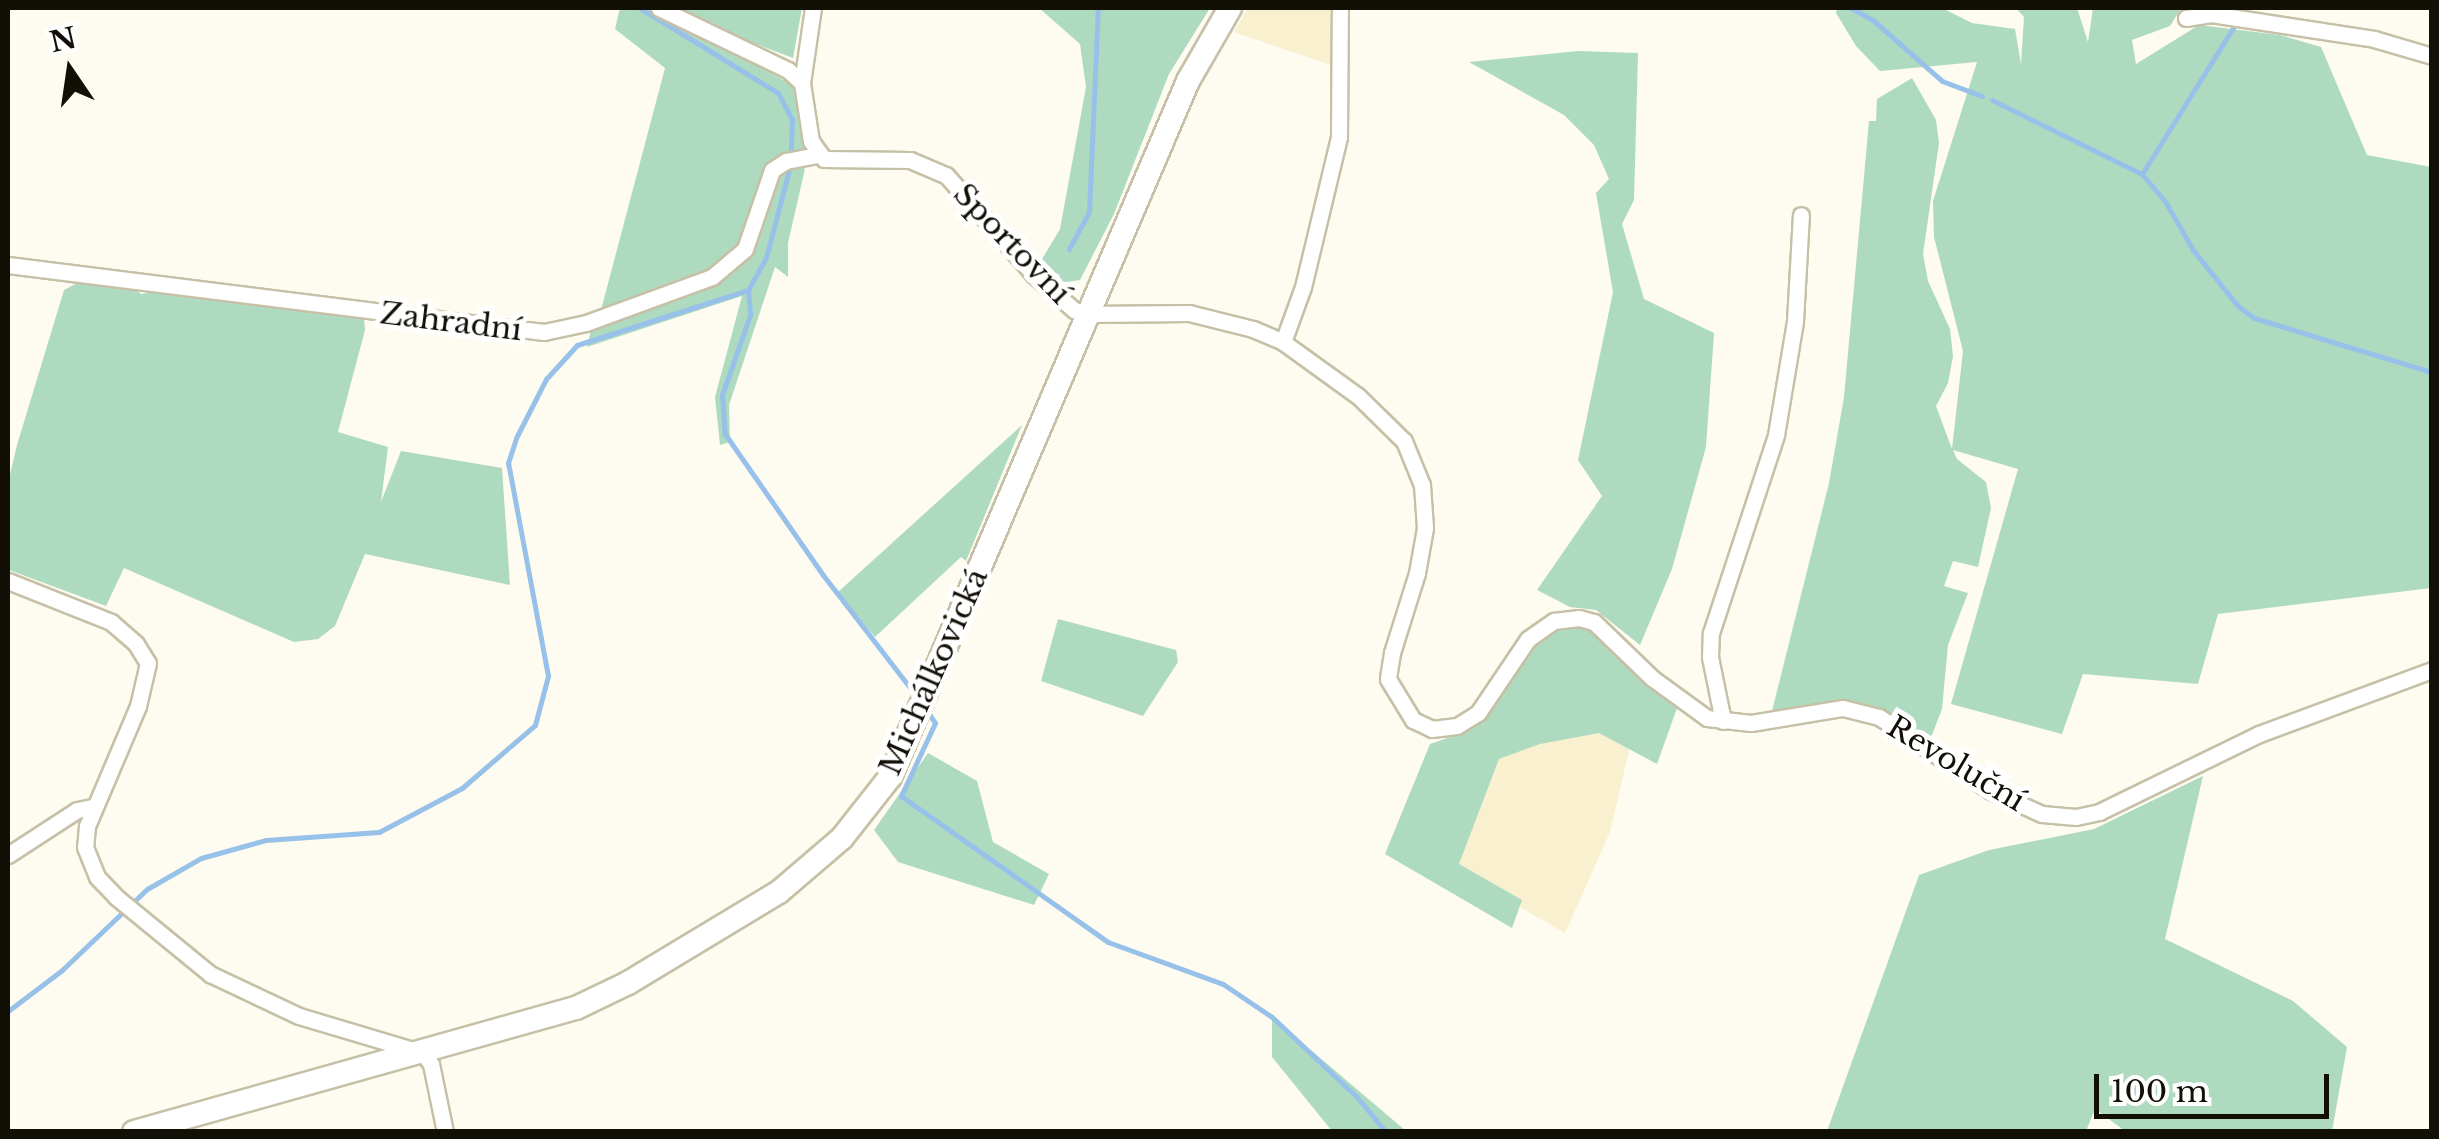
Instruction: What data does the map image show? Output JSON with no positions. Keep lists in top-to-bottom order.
{
  "streets": {
    "street": [
      "Sportovní",
      "Zahradní",
      "Michálkovická",
      "Revoluční"
    ]
  },
  "crossings": [
    ["Sportovní", "Zahradní"],
    ["Sportovní", "Michálkovická"]
  ],
  "scale_bar": "100 m",
  "north": "top"
}
